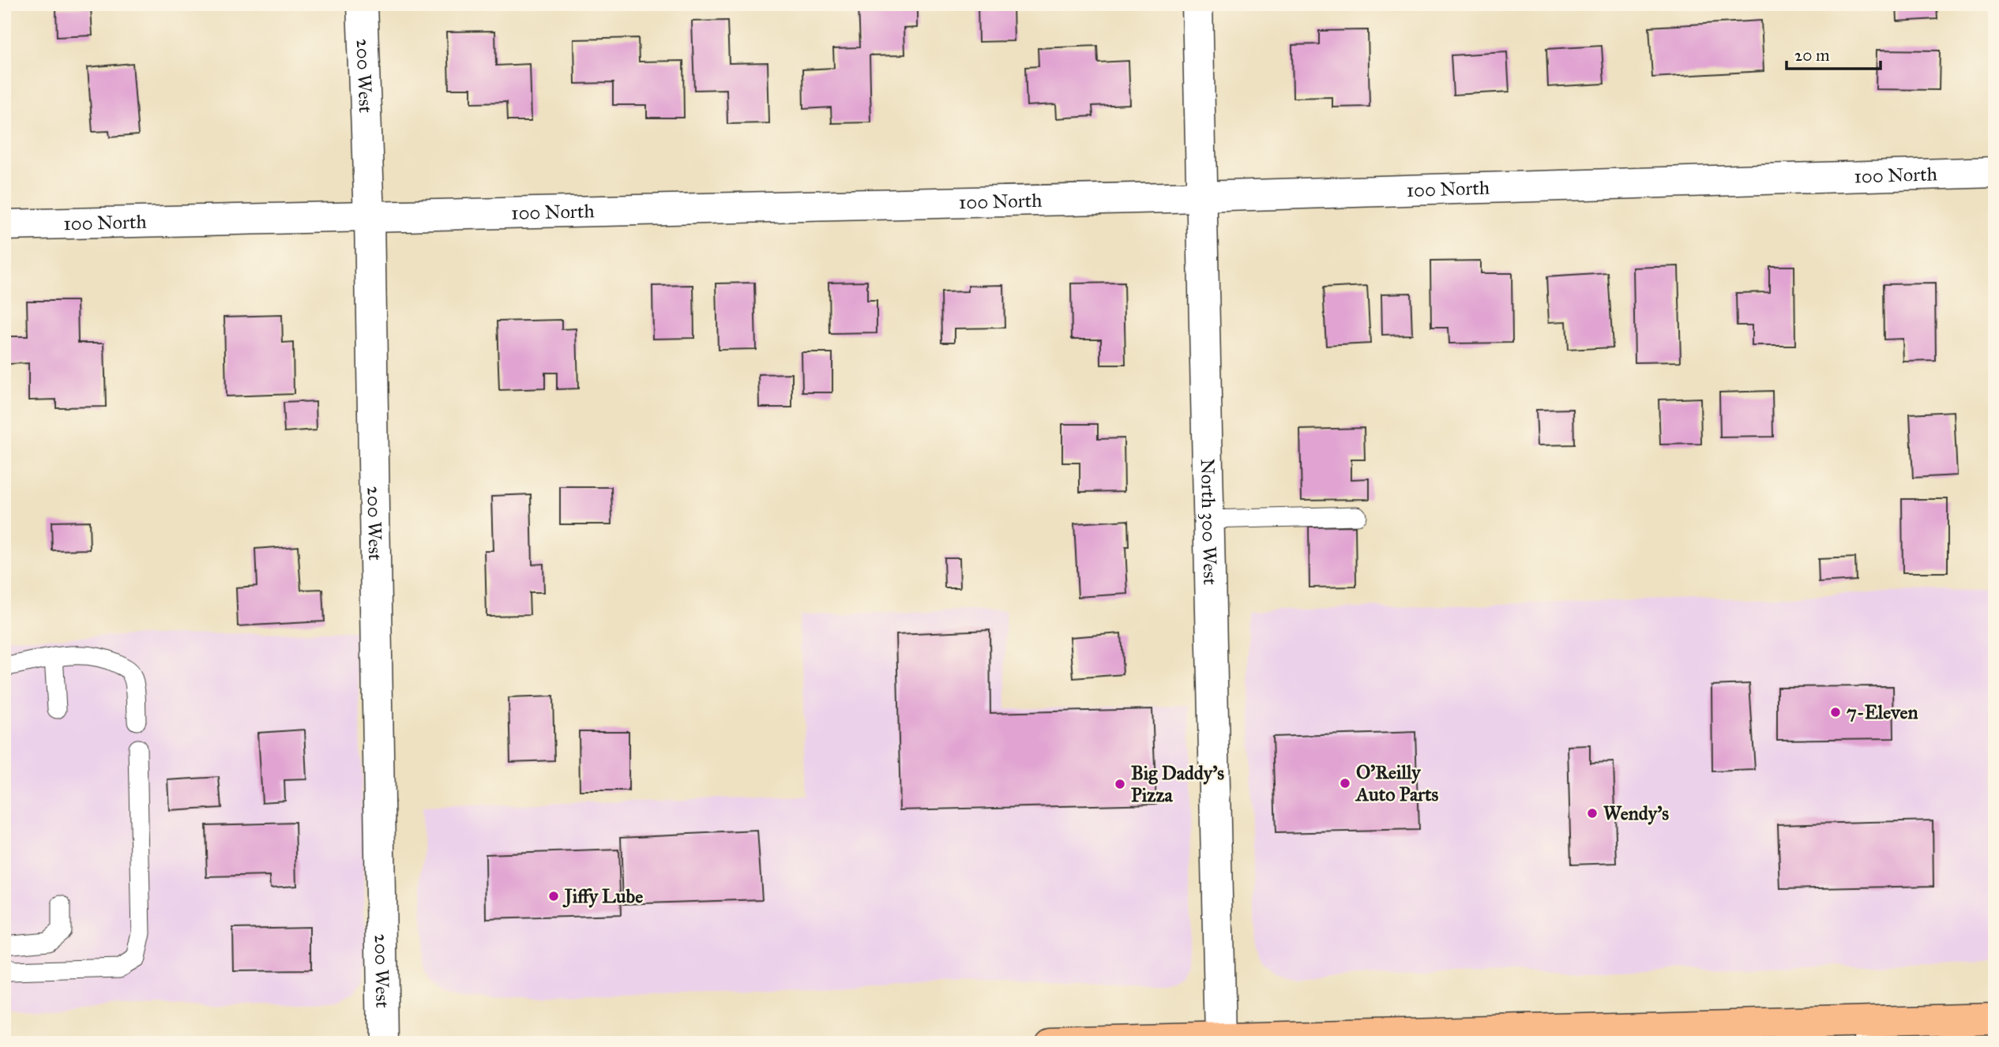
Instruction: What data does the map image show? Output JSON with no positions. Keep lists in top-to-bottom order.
{
  "streets": {
    "street": ["200 West", "100 North", "North 300 West"]
  },
  "crossings": [
    ["200 West", "100 North"],
    ["100 North", "North 300 West"]
  ],
  "places": [
    "7-Eleven",
    "O'Reilly Auto Parts",
    "Big Daddy's Pizza",
    "Wendy's",
    "Jiffy Lube"
  ],
  "scale_bar": "20 m"
}
